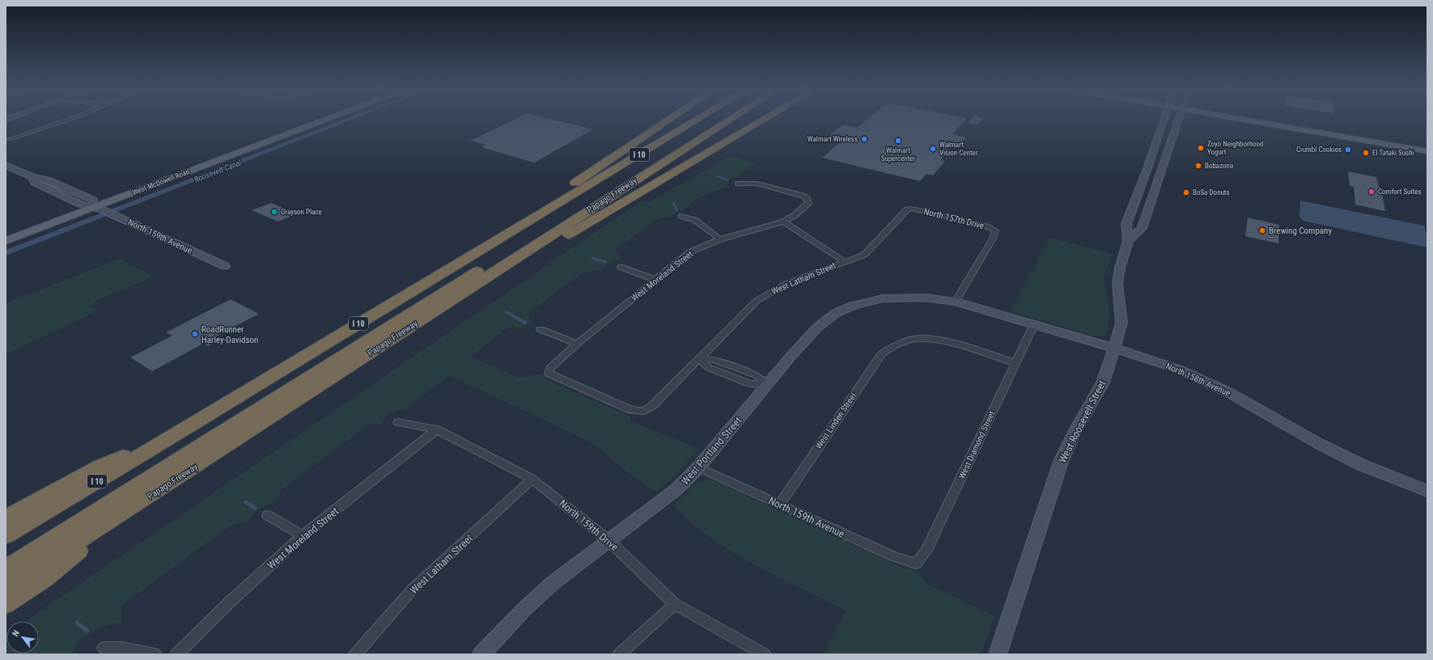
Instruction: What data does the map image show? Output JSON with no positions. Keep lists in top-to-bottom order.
{
  "streets": {
    "highway": ["I 10", "Papago Freeway"],
    "main road": ["West McDowell Road"],
    "street": [
      "North 157th Drive",
      "North 159th Avenue",
      "West Moreland Street",
      "West Latham Street",
      "North 158th Avenue",
      "West Linden Street",
      "West Roosevelt Street",
      "West Diamond Street",
      "West Portland Street",
      "North 159th Drive"
    ]
  },
  "crossings": [
    ["West McDowell Road", "North 159th Avenue"],
    ["North 157th Drive", "West Latham Street"],
    ["North 157th Drive", "North 158th Avenue"],
    ["North 157th Drive", "West Portland Street"],
    ["North 159th Avenue", "West Linden Street"],
    ["North 159th Avenue", "West Diamond Street"],
    ["North 159th Avenue", "West Portland Street"],
    ["West Moreland Street", "West Latham Street"],
    ["West Moreland Street", "North 159th Drive"],
    ["West Latham Street", "North 159th Drive"],
    ["North 158th Avenue", "West Roosevelt Street"],
    ["North 158th Avenue", "West Diamond Street"],
    ["North 158th Avenue", "West Portland Street"],
    ["West Linden Street", "West Diamond Street"],
    ["West Portland Street", "North 159th Drive"]
  ],
  "water": ["Roosevelt Canal"],
  "places": [
    "Walmart Wireless",
    "Walmart Supercenter",
    "Zoyo Neighborhood Yogurt",
    "Walmart Vision Center",
    "Crumbl Cookies",
    "El Tataki Sushi",
    "Bobazona",
    "Comfort Suites",
    "BoSa Donuts",
    "Grayson Place",
    "Brewing Company",
    "RoadRunner Harley-Davidson"
  ],
  "north": "top left"
}
